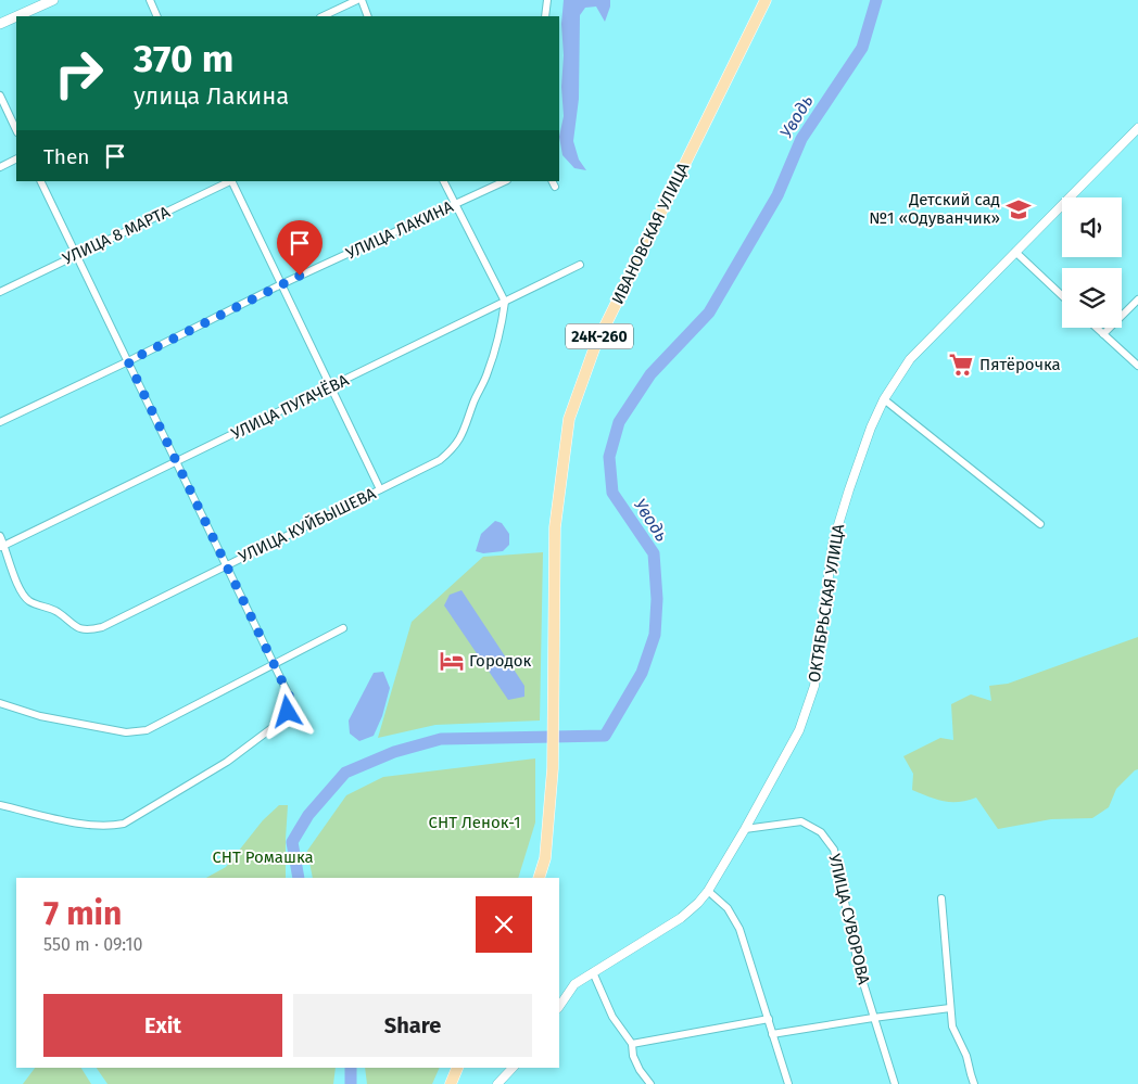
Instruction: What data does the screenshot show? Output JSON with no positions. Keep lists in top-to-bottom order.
{
  "streets": {
    "main road": ["ИВАНОВСКАЯ УЛИЦА", "24К-260"],
    "street": [
      "УЛИЦА ЛАКИНА",
      "УЛИЦА 8 МАРТА",
      "УЛИЦА ПУГАЧЁВА",
      "УЛИЦА КУЙБЫШЕВА",
      "ОКТЯБРЬСКАЯ УЛИЦА",
      "УЛИЦА СУВОРОВА"
    ]
  },
  "crossings": [
    ["УЛИЦА ПУГАЧЁВА", "УЛИЦА КУЙБЫШЕВА"],
    ["ОКТЯБРЬСКАЯ УЛИЦА", "УЛИЦА СУВОРОВА"]
  ],
  "water": ["Уводь"],
  "parks": ["СНТ Ленок-1", "СНТ Ромашка"],
  "places": {
    "school or university": ["Детский сад №1 «Одуванчик»"],
    "supermarket": ["Пятёрочка"],
    "hotel": ["Городок"]
  },
  "page": {
    "turn": ["370 m", "улица Лакина"],
    "then": "Then",
    "heading": ["7 min", "550 m · 09:10"],
    "buttons": ["Exit", "Share"]
  }
}
